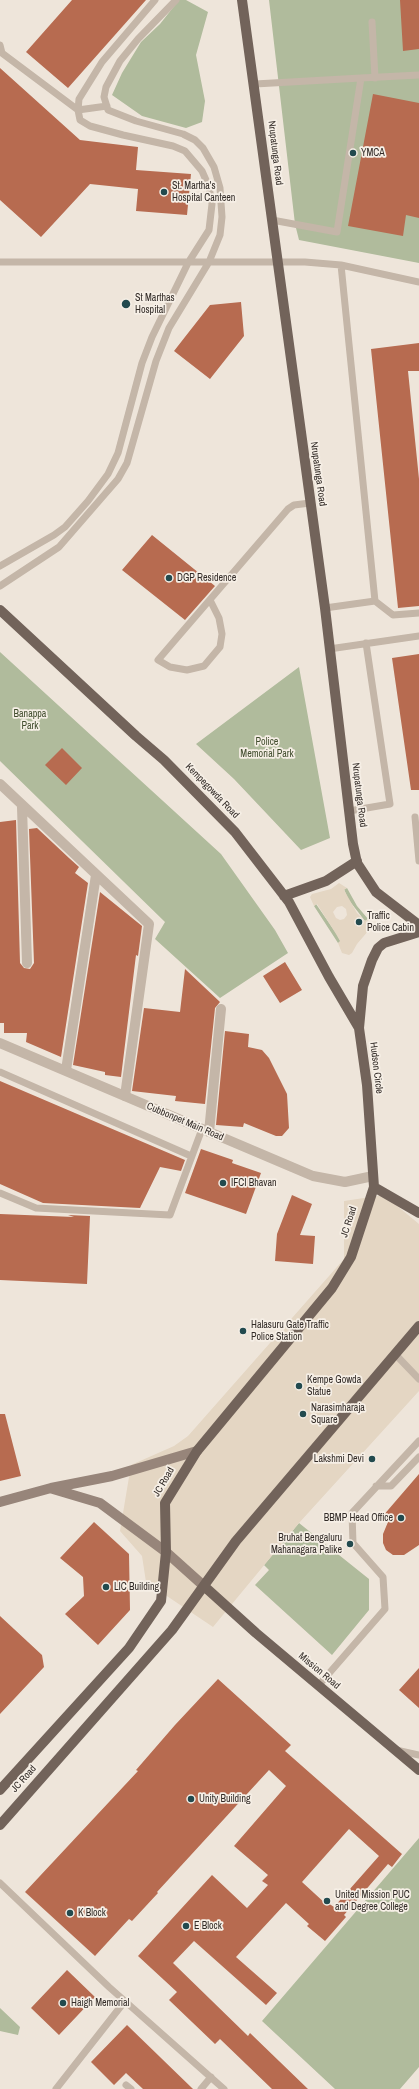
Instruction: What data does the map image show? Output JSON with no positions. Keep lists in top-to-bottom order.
{
  "streets": {
    "main road": [
      "Nrupatunga Road",
      "Kempegowda Road",
      "Hudson Circle",
      "JC Road",
      "Mission Road"
    ],
    "street": ["Cubbonpet Main Road"]
  },
  "crossings": [
    ["Kempegowda Road", "Hudson Circle"],
    ["Hudson Circle", "Cubbonpet Main Road"],
    ["Hudson Circle", "JC Road"],
    ["JC Road", "Mission Road"]
  ],
  "parks": ["Banappa Park", "Police Memorial Park"],
  "places": [
    "YMCA",
    "St. Martha's Hospital Canteen",
    "St Marthas Hospital",
    "DGP Residence",
    "Traffic Police Cabin",
    "IFCI Bhavan",
    "Halasuru Gate Traffic Police Station",
    "Kempe Gowda Statue",
    "Narasimharaja Square",
    "Lakshmi Devi",
    "BBMP Head Office",
    "Bruhat Bengaluru Mahanagara Palike",
    "LIC Building",
    "Unity Building",
    "United Mission PUC and Degree College",
    "K Block",
    "E Block",
    "Haigh Memorial"
  ]
}
